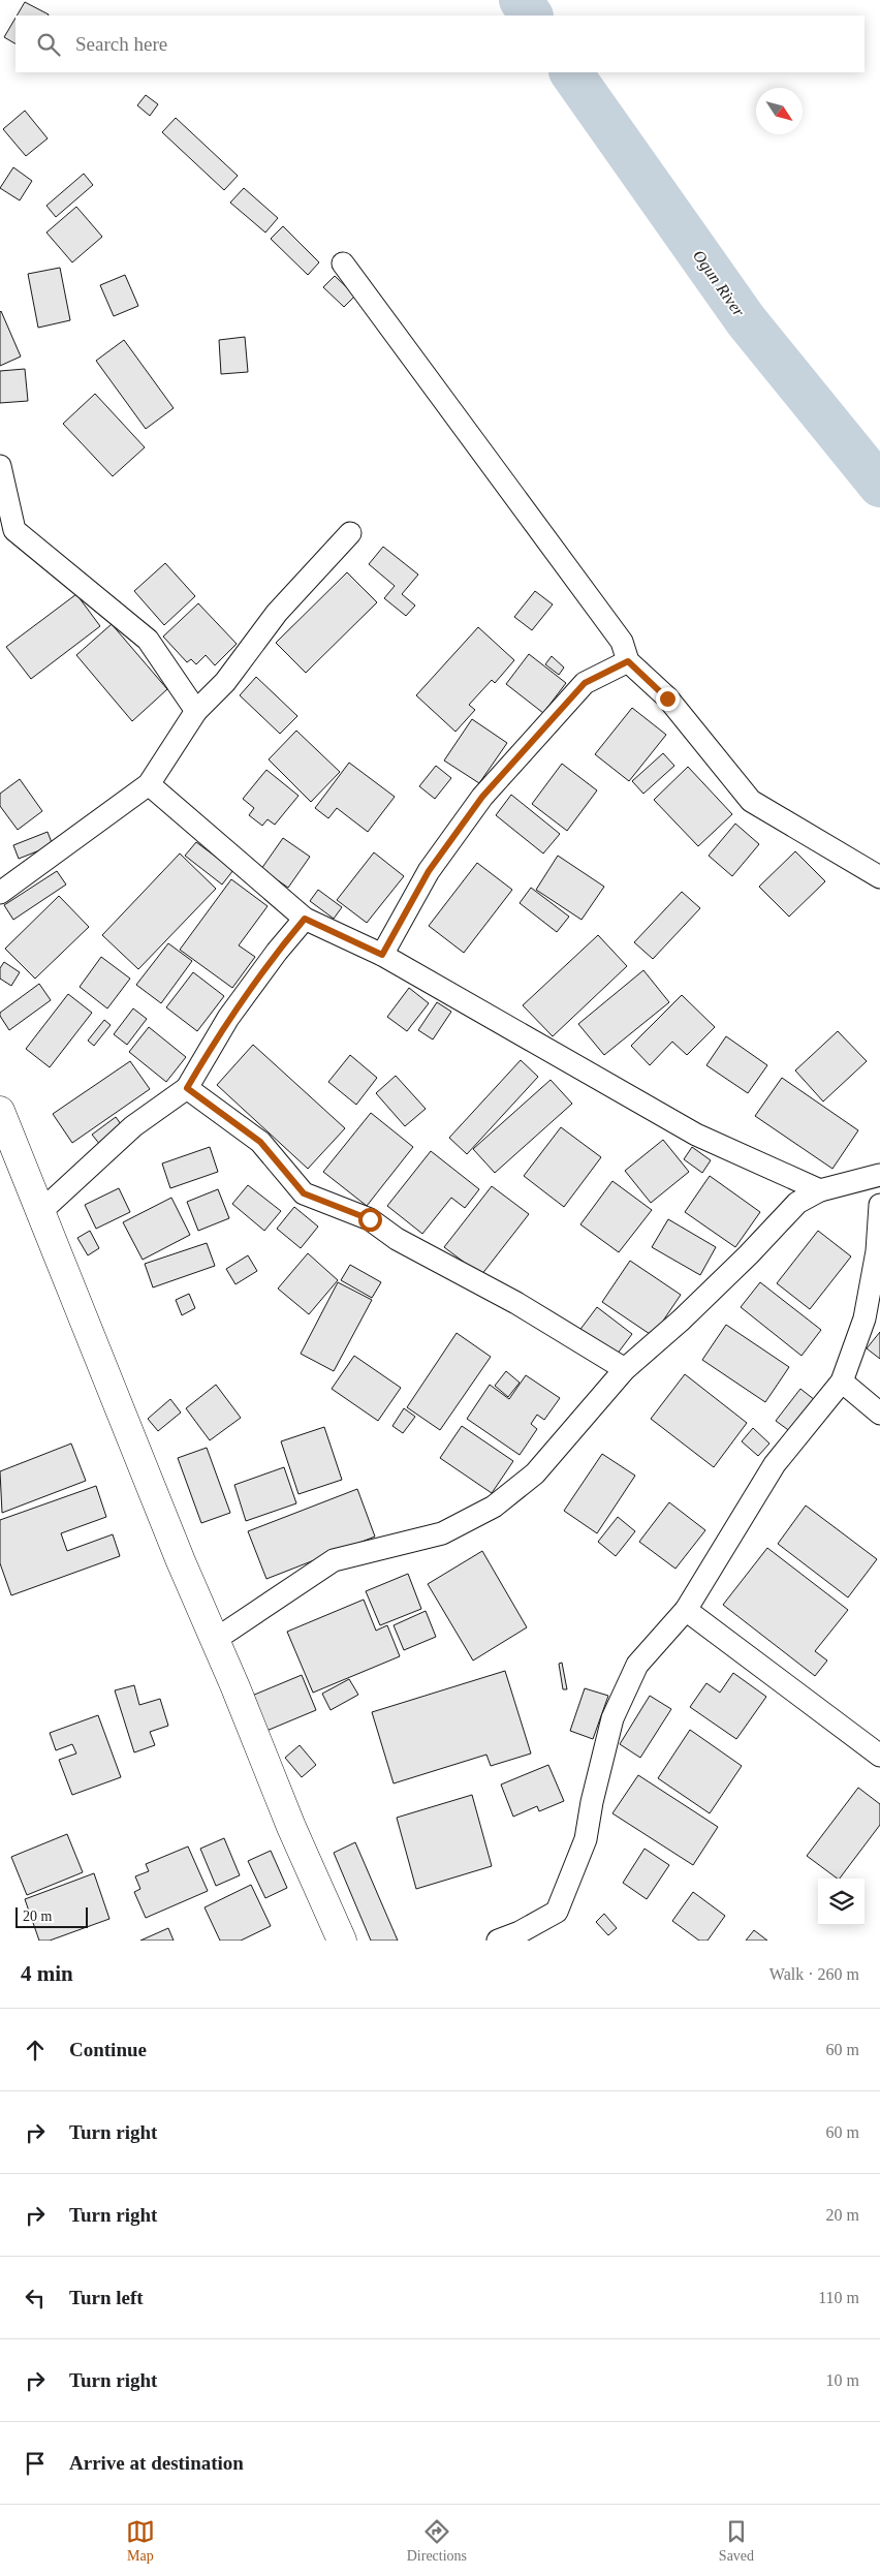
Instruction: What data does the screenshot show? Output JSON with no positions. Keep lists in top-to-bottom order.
{
  "water": ["Ogun River"],
  "scale_bar": "20 m",
  "north": "bottom right",
  "page": {
    "search": "Search here",
    "scale": "20 m",
    "heading": ["4 min", "Walk · 260 m"],
    "list": [
      ["Continue", "60 m"],
      ["Turn right", "60 m"],
      ["Turn right", "20 m"],
      ["Turn left", "110 m"],
      ["Turn right", "10 m"],
      "Arrive at destination"
    ],
    "nav": ["Map", "Directions", "Saved"]
  }
}
